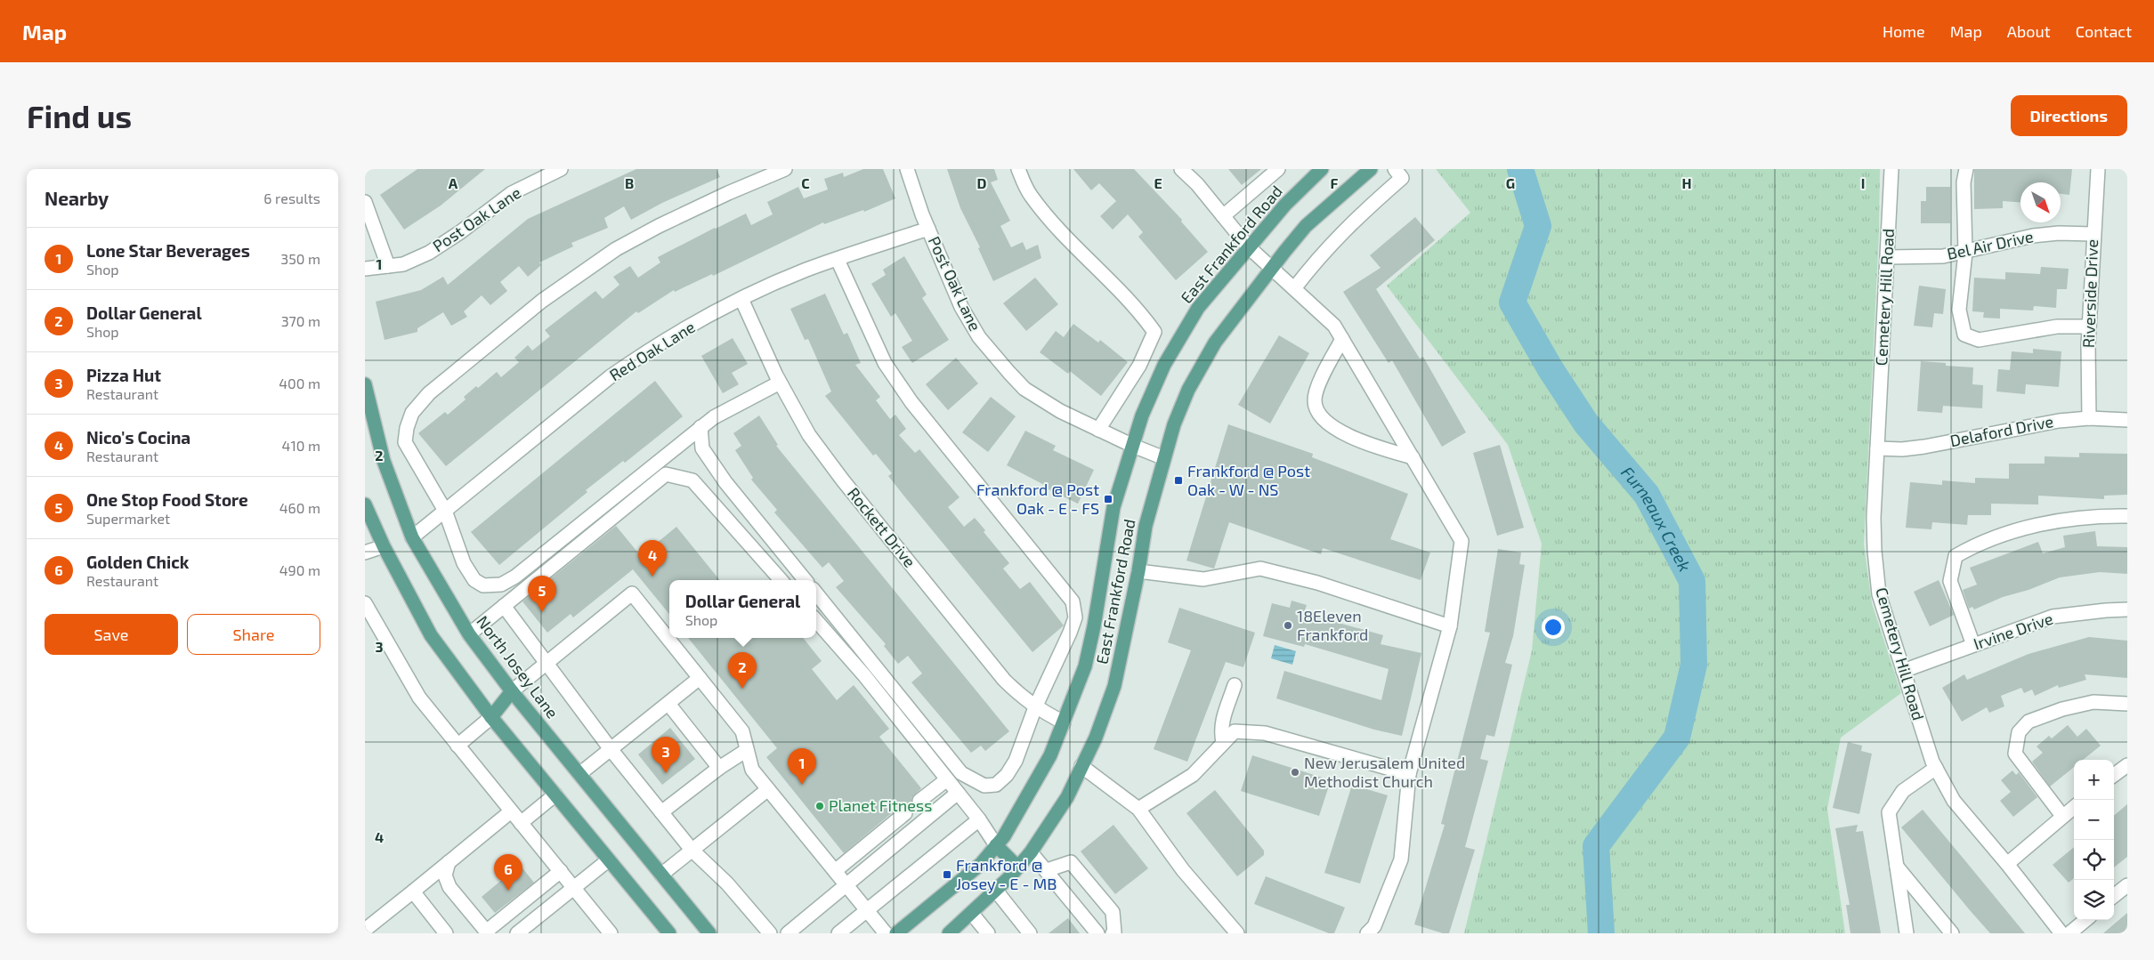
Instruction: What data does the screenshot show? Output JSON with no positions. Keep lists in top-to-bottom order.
{
  "streets": {
    "main road": ["East Frankford Road", "North Josey Lane"],
    "street": [
      "Post Oak Lane",
      "Bel Air Drive",
      "Riverside Drive",
      "Cemetery Hill Road",
      "Red Oak Lane",
      "Delaford Drive",
      "Rockett Drive",
      "Irvine Drive"
    ]
  },
  "crossings": [
    ["Post Oak Lane", "East Frankford Road"],
    ["Post Oak Lane", "Red Oak Lane"],
    ["East Frankford Road", "Rockett Drive"],
    ["Bel Air Drive", "Riverside Drive"],
    ["Bel Air Drive", "Cemetery Hill Road"],
    ["Riverside Drive", "Delaford Drive"],
    ["Cemetery Hill Road", "Delaford Drive"],
    ["Cemetery Hill Road", "Irvine Drive"],
    ["Red Oak Lane", "Rockett Drive"],
    ["Red Oak Lane", "North Josey Lane"]
  ],
  "water": ["Furneaux Creek"],
  "places": {
    "transit": ["Frankford @ Post Oak - W - NS", "Frankford @ Post Oak - E - FS", "Frankford @ Josey - E - MB"],
    "other": ["18Eleven Frankford", "New Jerusalem United Methodist Church", "Planet Fitness"]
  },
  "north": "bottom right",
  "page": {
    "header": "Map",
    "nav": [
      "Home",
      "Map",
      "About",
      "Contact"
    ],
    "buttons": [
      "Directions",
      ["Save", "Share"]
    ],
    "title": "Find us",
    "heading": ["Nearby", "6 results"],
    "list": [
      {
        "mark": "1",
        "name": "Lone Star Beverages",
        "note": "Shop",
        "value": "350 m"
      },
      {
        "mark": "2",
        "name": "Dollar General",
        "note": "Shop",
        "value": "370 m"
      },
      {
        "mark": "3",
        "name": "Pizza Hut",
        "note": "Restaurant",
        "value": "400 m"
      },
      {
        "mark": "4",
        "name": "Nico's Cocina",
        "note": "Restaurant",
        "value": "410 m"
      },
      {
        "mark": "5",
        "name": "One Stop Food Store",
        "note": "Supermarket",
        "value": "460 m"
      },
      {
        "mark": "6",
        "name": "Golden Chick",
        "note": "Restaurant",
        "value": "490 m"
      }
    ],
    "pins": [
      "4",
      "5",
      "2",
      "3",
      "1",
      "6"
    ],
    "popup": ["Dollar General", "Shop"],
    "map_buttons": ["+", "−"]
  },
  "grid": {
    "columns": [
      "A",
      "B",
      "C",
      "D",
      "E",
      "F",
      "G",
      "H",
      "I"
    ],
    "rows": [
      "1",
      "2",
      "3",
      "4"
    ]
  }
}
